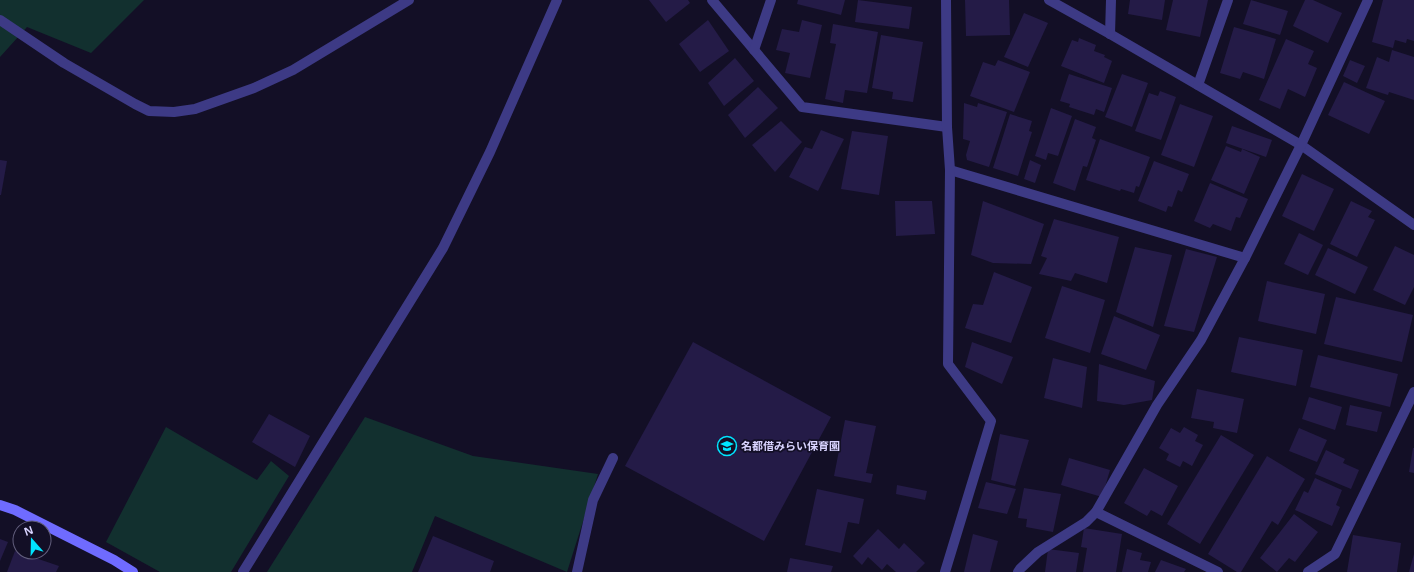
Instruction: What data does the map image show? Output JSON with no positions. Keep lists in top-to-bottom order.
{
  "places": {
    "school or university": ["名都借みらい保育園"]
  },
  "north": "top"
}
